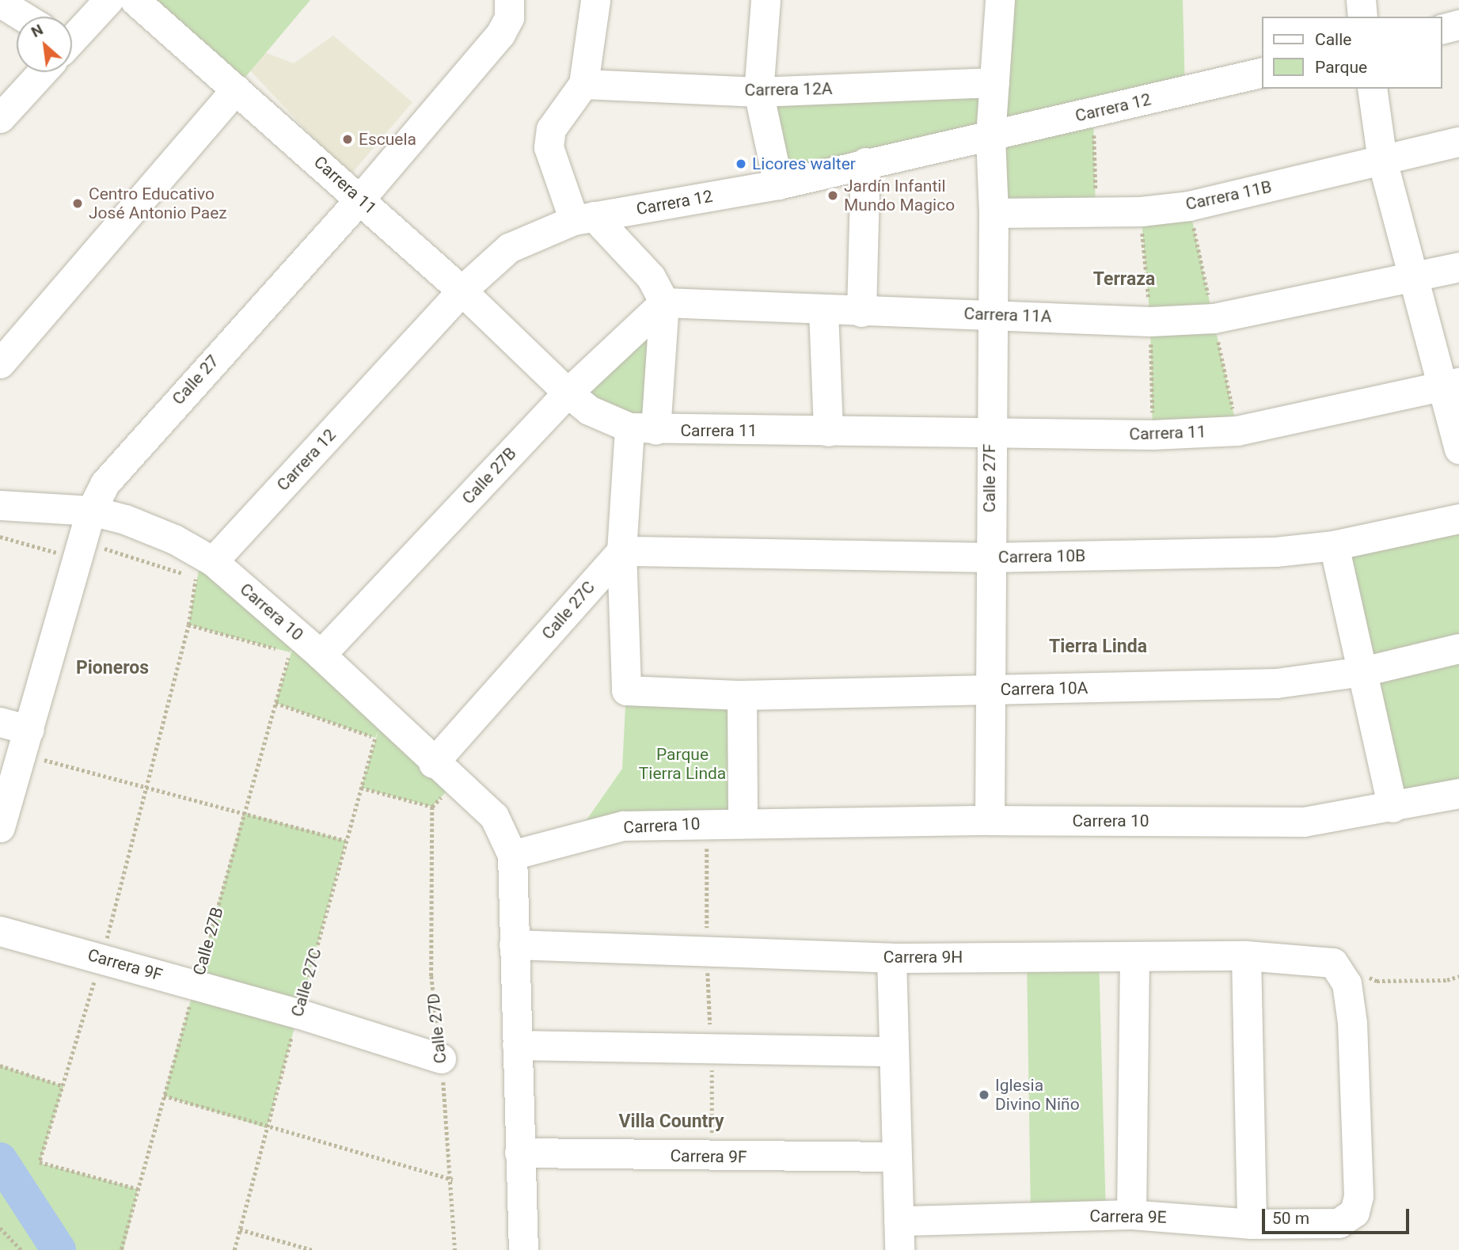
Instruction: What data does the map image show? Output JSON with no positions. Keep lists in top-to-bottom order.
{
  "streets": {
    "street": [
      "Carrera 12A",
      "Carrera 12",
      "Carrera 11",
      "Carrera 11B",
      "Carrera 11A",
      "Calle 27",
      "Calle 27B",
      "Calle 27F",
      "Carrera 10B",
      "Calle 27C",
      "Carrera 10",
      "Carrera 10A",
      "Carrera 9H",
      "Carrera 9F",
      "Carrera 9E"
    ],
    "path": ["Calle 27D"]
  },
  "crossings": [
    ["Carrera 12A", "Calle 27F"],
    ["Carrera 12", "Carrera 11"],
    ["Carrera 12", "Calle 27F"],
    ["Carrera 12", "Carrera 10"],
    ["Carrera 11", "Calle 27"],
    ["Carrera 11", "Calle 27B"],
    ["Carrera 11", "Calle 27F"],
    ["Carrera 11B", "Calle 27F"],
    ["Carrera 11A", "Calle 27B"],
    ["Carrera 11A", "Calle 27F"],
    ["Calle 27", "Carrera 10"],
    ["Calle 27B", "Carrera 10"],
    ["Calle 27B", "Carrera 9F"],
    ["Calle 27F", "Carrera 10B"],
    ["Calle 27F", "Carrera 10"],
    ["Calle 27F", "Carrera 10A"],
    ["Carrera 10B", "Calle 27C"],
    ["Carrera 10B", "Carrera 10A"],
    ["Calle 27C", "Carrera 10"],
    ["Calle 27C", "Carrera 10A"],
    ["Calle 27C", "Carrera 9F"],
    ["Calle 27C", "Calle 27D"],
    ["Carrera 9H", "Carrera 9E"],
    ["Carrera 9F", "Calle 27D"]
  ],
  "districts": [
    "Terraza",
    "Tierra Linda",
    "Pioneros",
    "Villa Country"
  ],
  "parks": ["Parque Tierra Linda"],
  "places": [
    "Escuela",
    "Licores walter",
    "Jardín Infantil Mundo Magico",
    "Centro Educativo José Antonio Paez",
    "Iglesia Divino Niño"
  ],
  "legend": ["Calle", "Parque"],
  "scale_bar": "50 m",
  "north": "top left"
}
